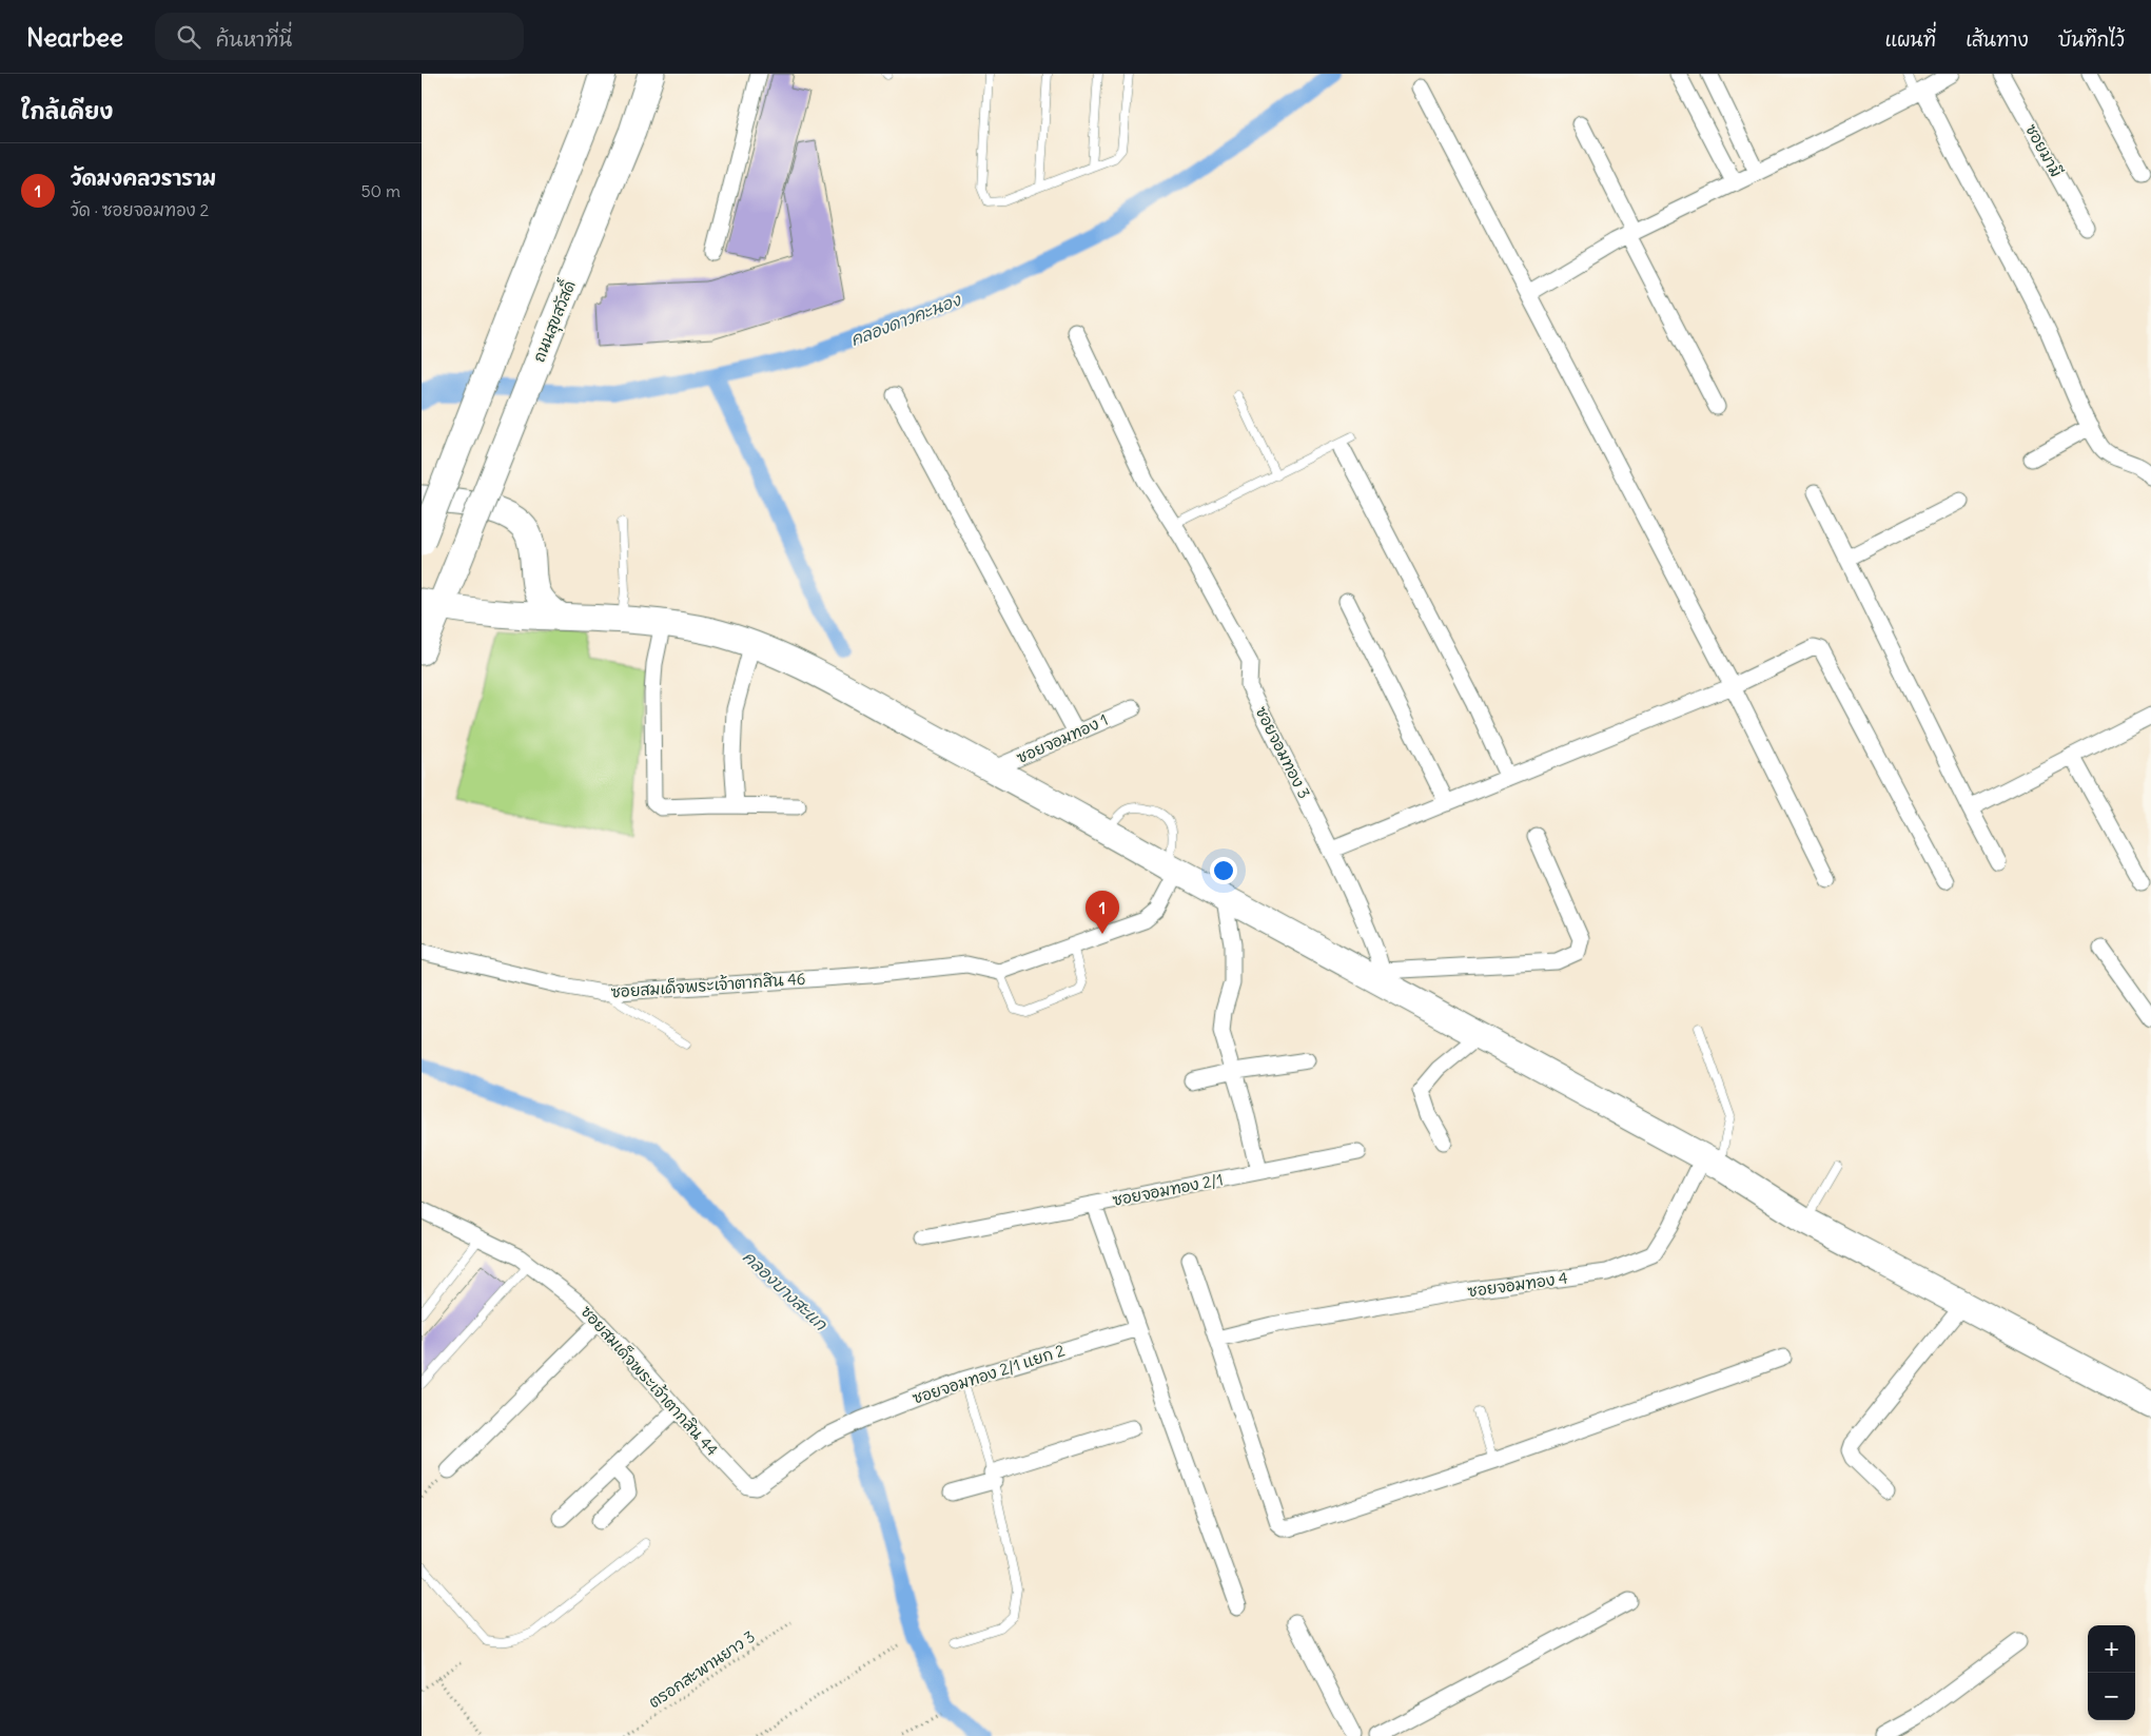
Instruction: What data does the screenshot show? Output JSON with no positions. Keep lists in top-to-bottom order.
{
  "streets": {
    "main road": ["ถนนสุขสวัสดิ์"],
    "street": [
      "ซอยมามี",
      "ซอยจอมทอง 1",
      "ซอยจอมทอง 3",
      "ซอยสมเด็จพระเจ้าตากสิน 46",
      "ซอยจอมทอง 2/1",
      "ซอยจอมทอง 4",
      "ซอยจอมทอง 2/1 แยก 2",
      "ซอยสมเด็จพระเจ้าตากสิน 44"
    ],
    "path": ["ตรอกสะพานยาว 3"]
  },
  "crossings": [
    ["ซอยจอมทอง 2/1", "ซอยจอมทอง 2/1 แยก 2"],
    ["ซอยจอมทอง 2/1 แยก 2", "ซอยสมเด็จพระเจ้าตากสิน 44"]
  ],
  "water": ["คลองดาวคะนอง", "คลองบางสะแก"],
  "page": {
    "header": "Nearbee",
    "search": "ค้นหาที่นี่",
    "nav": ["แผนที่", "เส้นทาง", "บันทึกไว้"],
    "heading": "ใกล้เคียง",
    "list": [
      {
        "mark": "1",
        "name": "วัดมงคลวราราม",
        "note": "วัด · ซอยจอมทอง 2",
        "value": "50 m"
      }
    ],
    "pins": "1",
    "map_buttons": ["+", "−"]
  }
}
